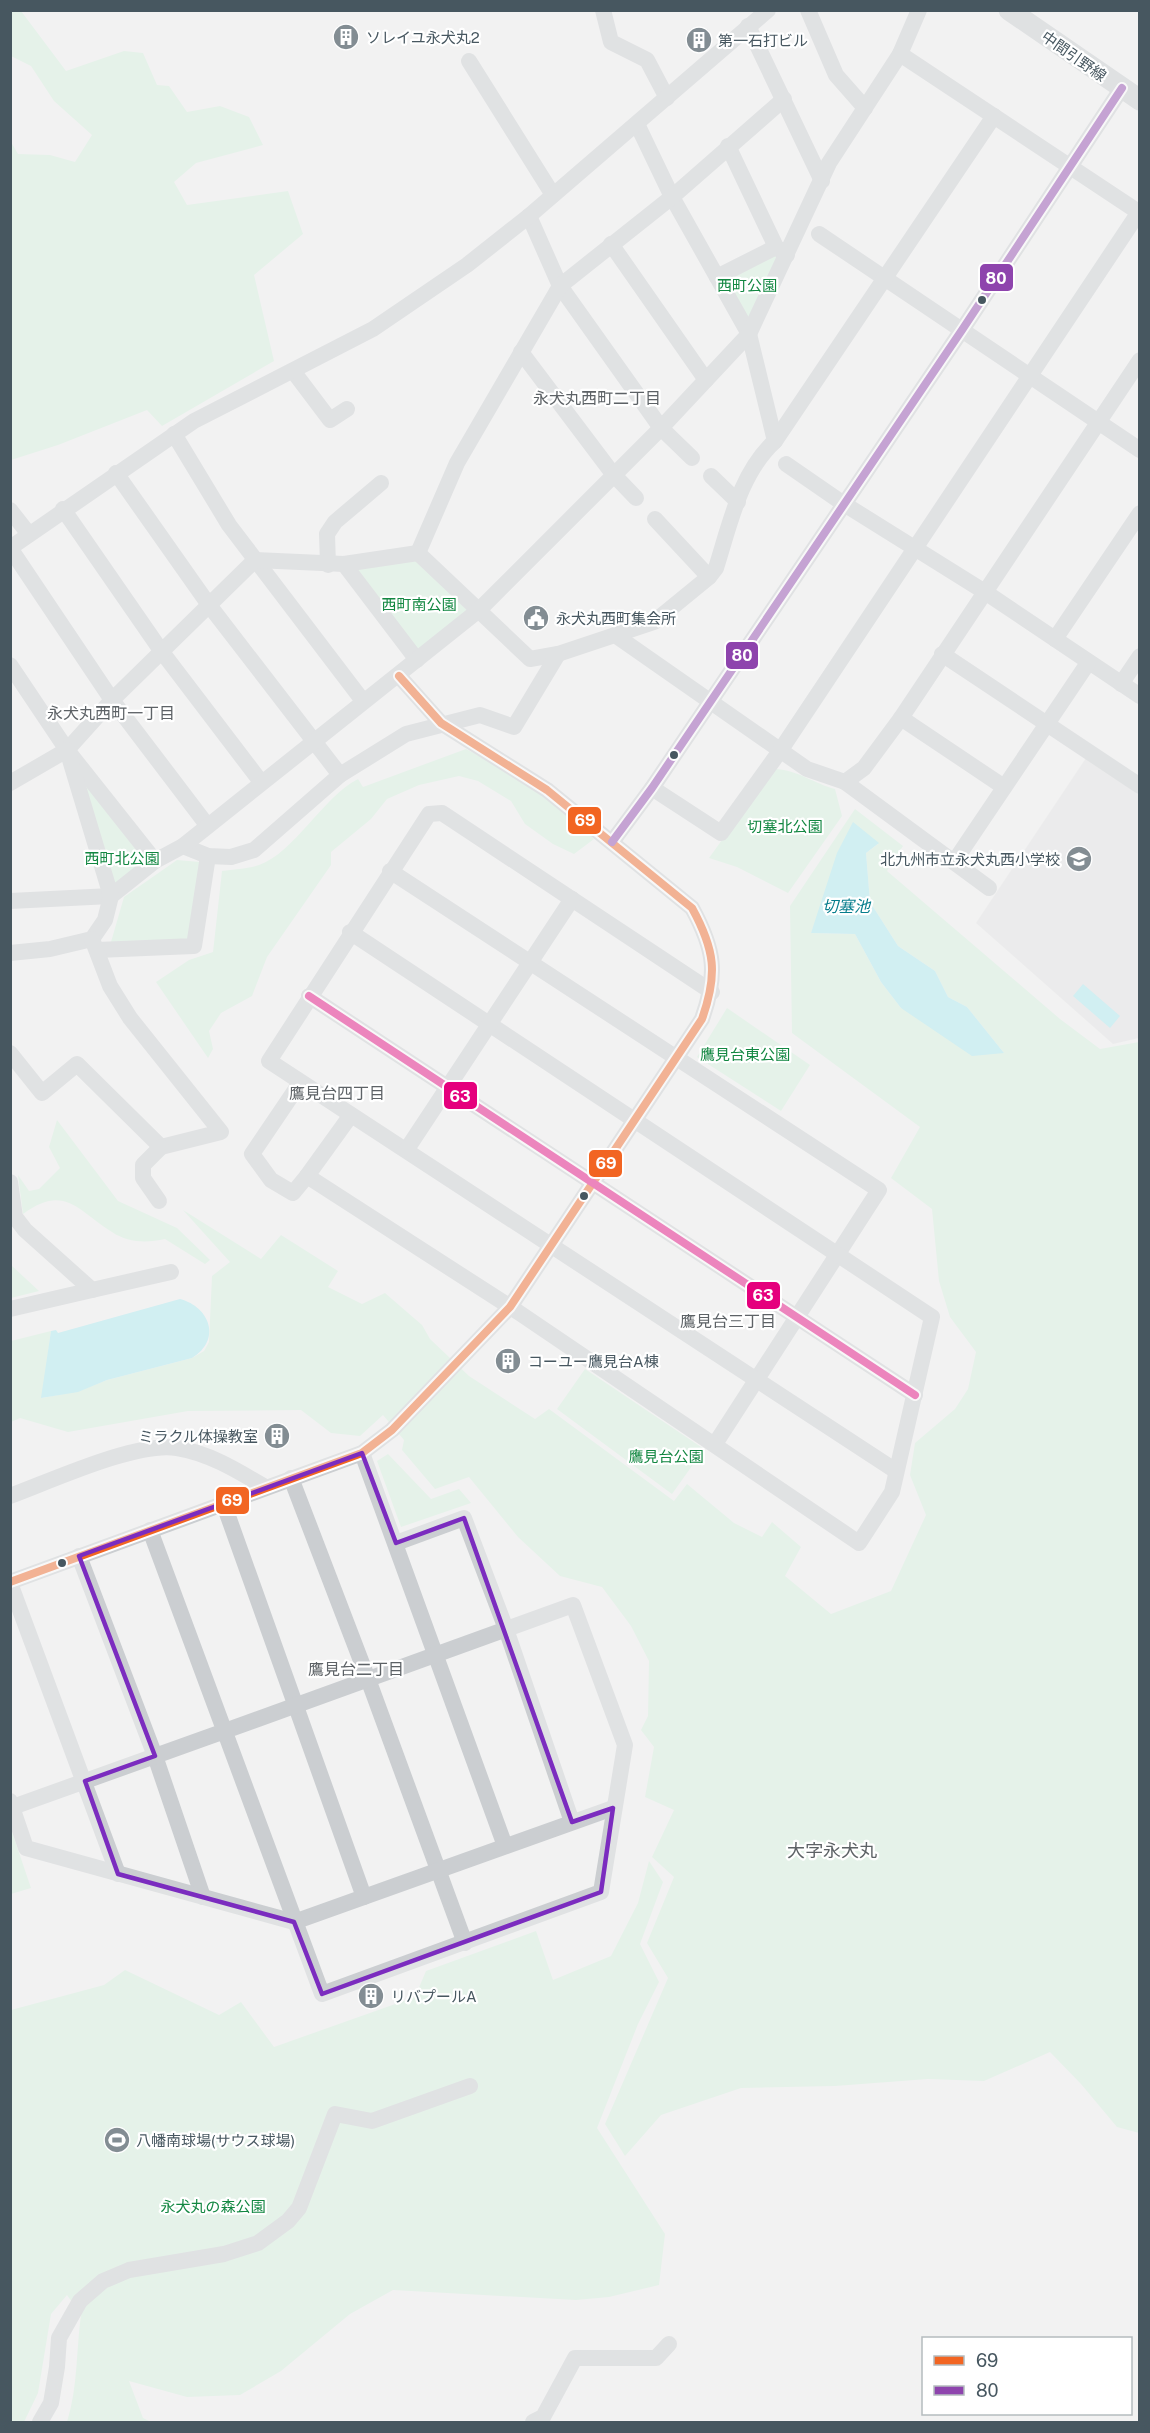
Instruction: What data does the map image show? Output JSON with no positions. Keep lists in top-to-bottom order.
{
  "streets": {
    "main road": ["中間引野線"]
  },
  "districts": [
    "永犬丸西町二丁目",
    "永犬丸西町一丁目",
    "鷹見台四丁目",
    "鷹見台三丁目",
    "鷹見台二丁目",
    "大字永犬丸"
  ],
  "water": ["切塞池"],
  "parks": [
    "西町公園",
    "西町南公園",
    "切塞北公園",
    "西町北公園",
    "鷹見台東公園",
    "鷹見台公園",
    "永犬丸の森公園"
  ],
  "places": {
    "building": [
      "ソレイユ永犬丸2",
      "第一石打ビル",
      "コーユー鷹見台A棟",
      "ミラクル体操教室",
      "リバプールA"
    ],
    "public building": ["永犬丸西町集会所"],
    "school or university": ["北九州市立永犬丸西小学校"],
    "sports": ["八幡南球場(サウス球場)"]
  },
  "lines": ["transit line 80", "transit line 69", "transit line 63"],
  "legend": ["69", "80"]
}
